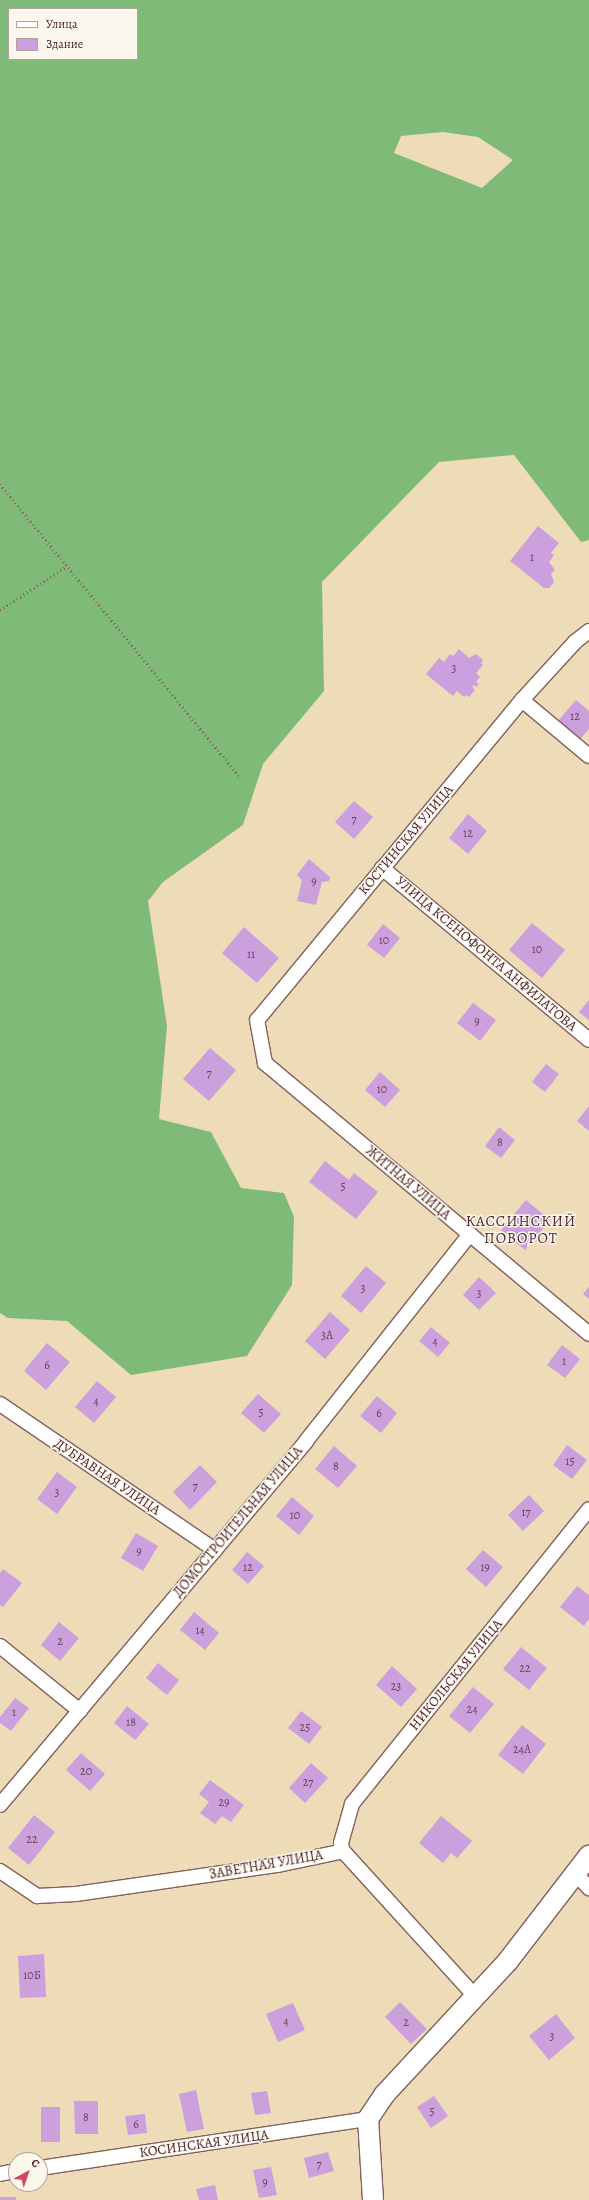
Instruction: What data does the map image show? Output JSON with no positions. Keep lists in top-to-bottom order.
{
  "streets": {
    "street": [
      "КОСТИНСКАЯ УЛИЦА",
      "УЛИЦА КСЕНОФОНТА АНФИЛАТОВА",
      "ЖИТНАЯ УЛИЦА",
      "ДУБРАВНАЯ УЛИЦА",
      "ДОМОСТРОИТЕЛЬНАЯ УЛИЦА",
      "НИКОЛЬСКАЯ УЛИЦА",
      "ЗАВЕТНАЯ УЛИЦА",
      "КОСИНСКАЯ УЛИЦА"
    ]
  },
  "crossings": [
    ["КОСТИНСКАЯ УЛИЦА", "УЛИЦА КСЕНОФОНТА АНФИЛАТОВА"],
    ["КОСТИНСКАЯ УЛИЦА", "ЖИТНАЯ УЛИЦА"],
    ["ЖИТНАЯ УЛИЦА", "ДОМОСТРОИТЕЛЬНАЯ УЛИЦА"],
    ["ДУБРАВНАЯ УЛИЦА", "ДОМОСТРОИТЕЛЬНАЯ УЛИЦА"],
    ["НИКОЛЬСКАЯ УЛИЦА", "ЗАВЕТНАЯ УЛИЦА"]
  ],
  "districts": ["КАССИНСКИЙ ПОВОРОТ"],
  "house_numbers": [
    "1",
    "3",
    "12",
    "7",
    "12",
    "9",
    "10",
    "10",
    "11",
    "9",
    "7",
    "10",
    "8",
    "5",
    "3",
    "3",
    "3А",
    "4",
    "1",
    "6",
    "4",
    "5",
    "6",
    "15",
    "8",
    "7",
    "3",
    "17",
    "10",
    "9",
    "12",
    "19",
    "14",
    "2",
    "22",
    "23",
    "24",
    "1",
    "18",
    "25",
    "24А",
    "20",
    "27",
    "29",
    "22",
    "10Б",
    "4",
    "2",
    "3",
    "5",
    "8",
    "6",
    "7",
    "9"
  ],
  "legend": ["Улица", "Здание"],
  "north": "top right"
}
